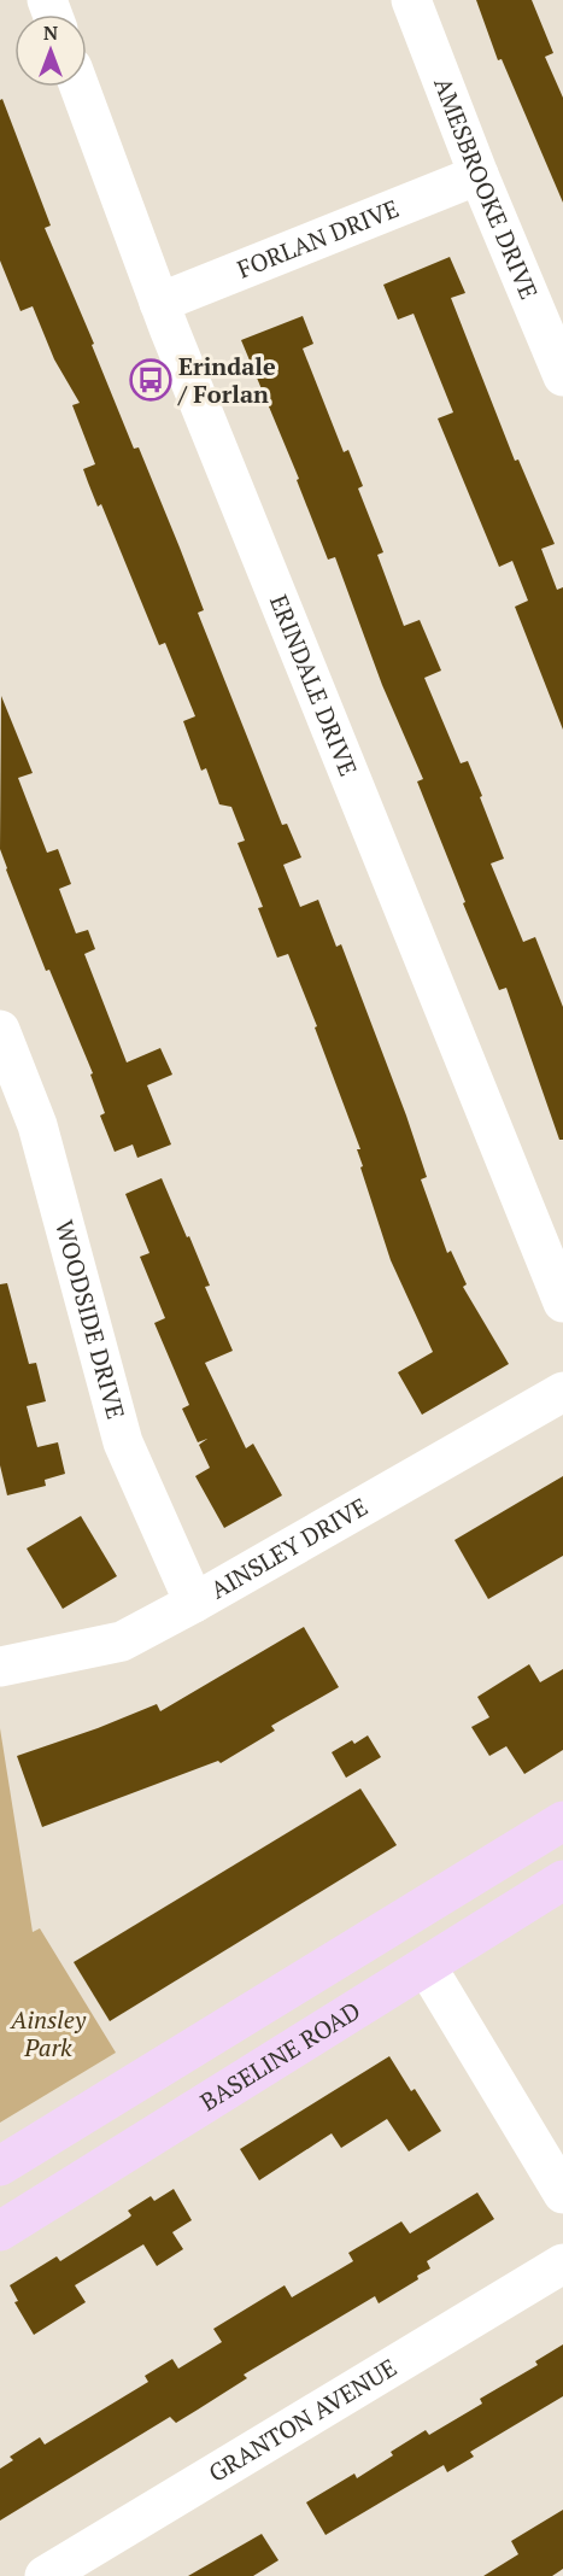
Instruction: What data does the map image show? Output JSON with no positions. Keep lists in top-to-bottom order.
{
  "streets": {
    "main road": ["BASELINE ROAD"],
    "street": [
      "AMESBROOKE DRIVE",
      "FORLAN DRIVE",
      "ERINDALE DRIVE",
      "WOODSIDE DRIVE",
      "AINSLEY DRIVE",
      "GRANTON AVENUE"
    ]
  },
  "crossings": [
    ["AMESBROOKE DRIVE", "FORLAN DRIVE"],
    ["FORLAN DRIVE", "ERINDALE DRIVE"],
    ["WOODSIDE DRIVE", "AINSLEY DRIVE"]
  ],
  "parks": ["Ainsley Park"],
  "places": {
    "bus stop": ["Erindale / Forlan"]
  },
  "north": "top"
}
